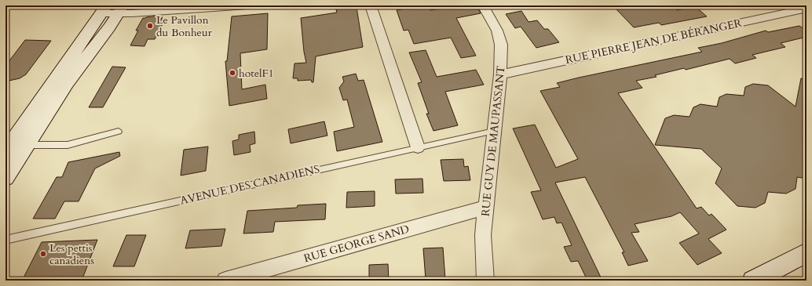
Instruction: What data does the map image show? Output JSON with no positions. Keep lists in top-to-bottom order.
{
  "streets": {
    "street": ["RUE PIERRE JEAN DE BÉRANGER", "RUE GUY DE MAUPASSANT", "RUE GEORGE SAND"],
    "lane": ["AVENUE DES CANADIENS"]
  },
  "crossings": [
    ["RUE PIERRE JEAN DE BÉRANGER", "RUE GUY DE MAUPASSANT"],
    ["RUE GUY DE MAUPASSANT", "AVENUE DES CANADIENS"],
    ["RUE GUY DE MAUPASSANT", "RUE GEORGE SAND"]
  ],
  "places": ["Le Pavillon du Bonheur", "hotelF1", "Les pettis canadiens"]
}
